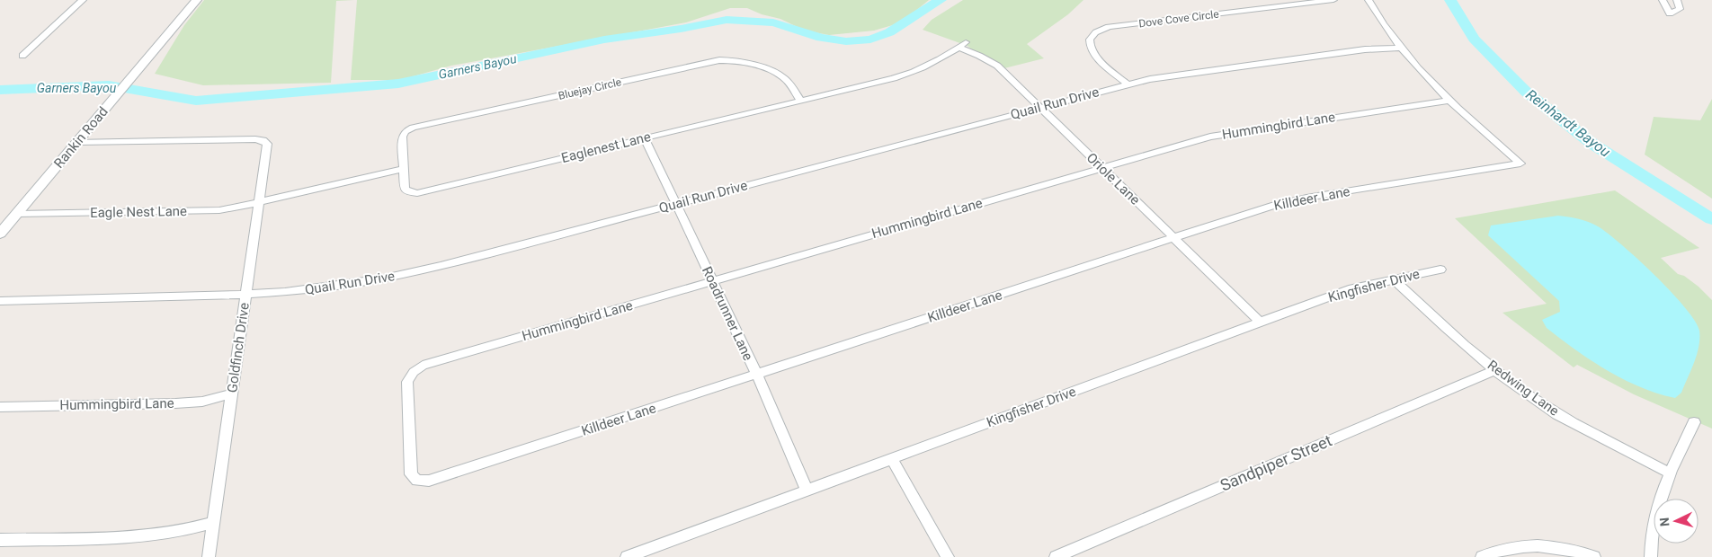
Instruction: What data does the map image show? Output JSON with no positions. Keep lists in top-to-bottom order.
{
  "streets": {
    "street": [
      "Dove Cove Circle",
      "Bluejay Circle",
      "Quail Run Drive",
      "Hummingbird Lane",
      "Rankin Road",
      "Eaglenest Lane",
      "Oriole Lane",
      "Killdeer Lane",
      "Eagle Nest Lane",
      "Kingfisher Drive",
      "Roadrunner Lane",
      "Goldfinch Drive",
      "Redwing Lane",
      "Sandpiper Street"
    ]
  },
  "crossings": [
    ["Dove Cove Circle", "Quail Run Drive"],
    ["Bluejay Circle", "Eaglenest Lane"],
    ["Quail Run Drive", "Oriole Lane"],
    ["Quail Run Drive", "Roadrunner Lane"],
    ["Quail Run Drive", "Goldfinch Drive"],
    ["Hummingbird Lane", "Oriole Lane"],
    ["Hummingbird Lane", "Killdeer Lane"],
    ["Hummingbird Lane", "Roadrunner Lane"],
    ["Hummingbird Lane", "Goldfinch Drive"],
    ["Rankin Road", "Eagle Nest Lane"],
    ["Rankin Road", "Goldfinch Drive"],
    ["Eaglenest Lane", "Oriole Lane"],
    ["Eaglenest Lane", "Roadrunner Lane"],
    ["Oriole Lane", "Killdeer Lane"],
    ["Oriole Lane", "Kingfisher Drive"],
    ["Killdeer Lane", "Roadrunner Lane"],
    ["Eagle Nest Lane", "Goldfinch Drive"],
    ["Kingfisher Drive", "Roadrunner Lane"],
    ["Kingfisher Drive", "Redwing Lane"],
    ["Redwing Lane", "Sandpiper Street"]
  ],
  "water": ["Garners Bayou", "Reinhardt Bayou"],
  "north": "left"
}
